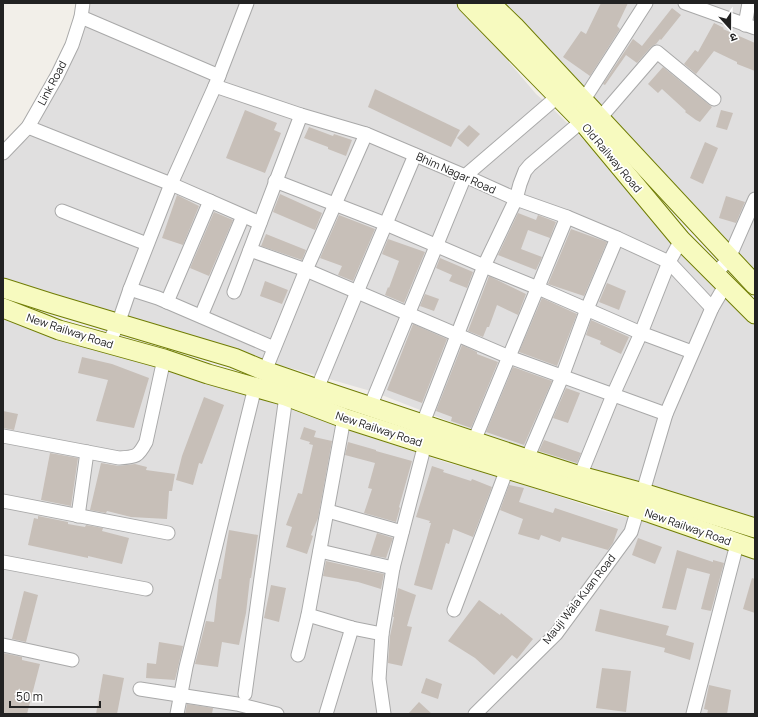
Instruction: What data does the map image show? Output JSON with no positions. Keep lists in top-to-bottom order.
{
  "streets": {
    "main road": ["Old Railway Road", "New Railway Road"],
    "street": ["Link Road", "Bhim Nagar Road", "Mauji Wala Kuan Road"]
  },
  "crossings": [
    ["Link Road", "Bhim Nagar Road"],
    ["Old Railway Road", "Mauji Wala Kuan Road"],
    ["New Railway Road", "Mauji Wala Kuan Road"]
  ],
  "scale_bar": "50 m",
  "north": "bottom"
}
